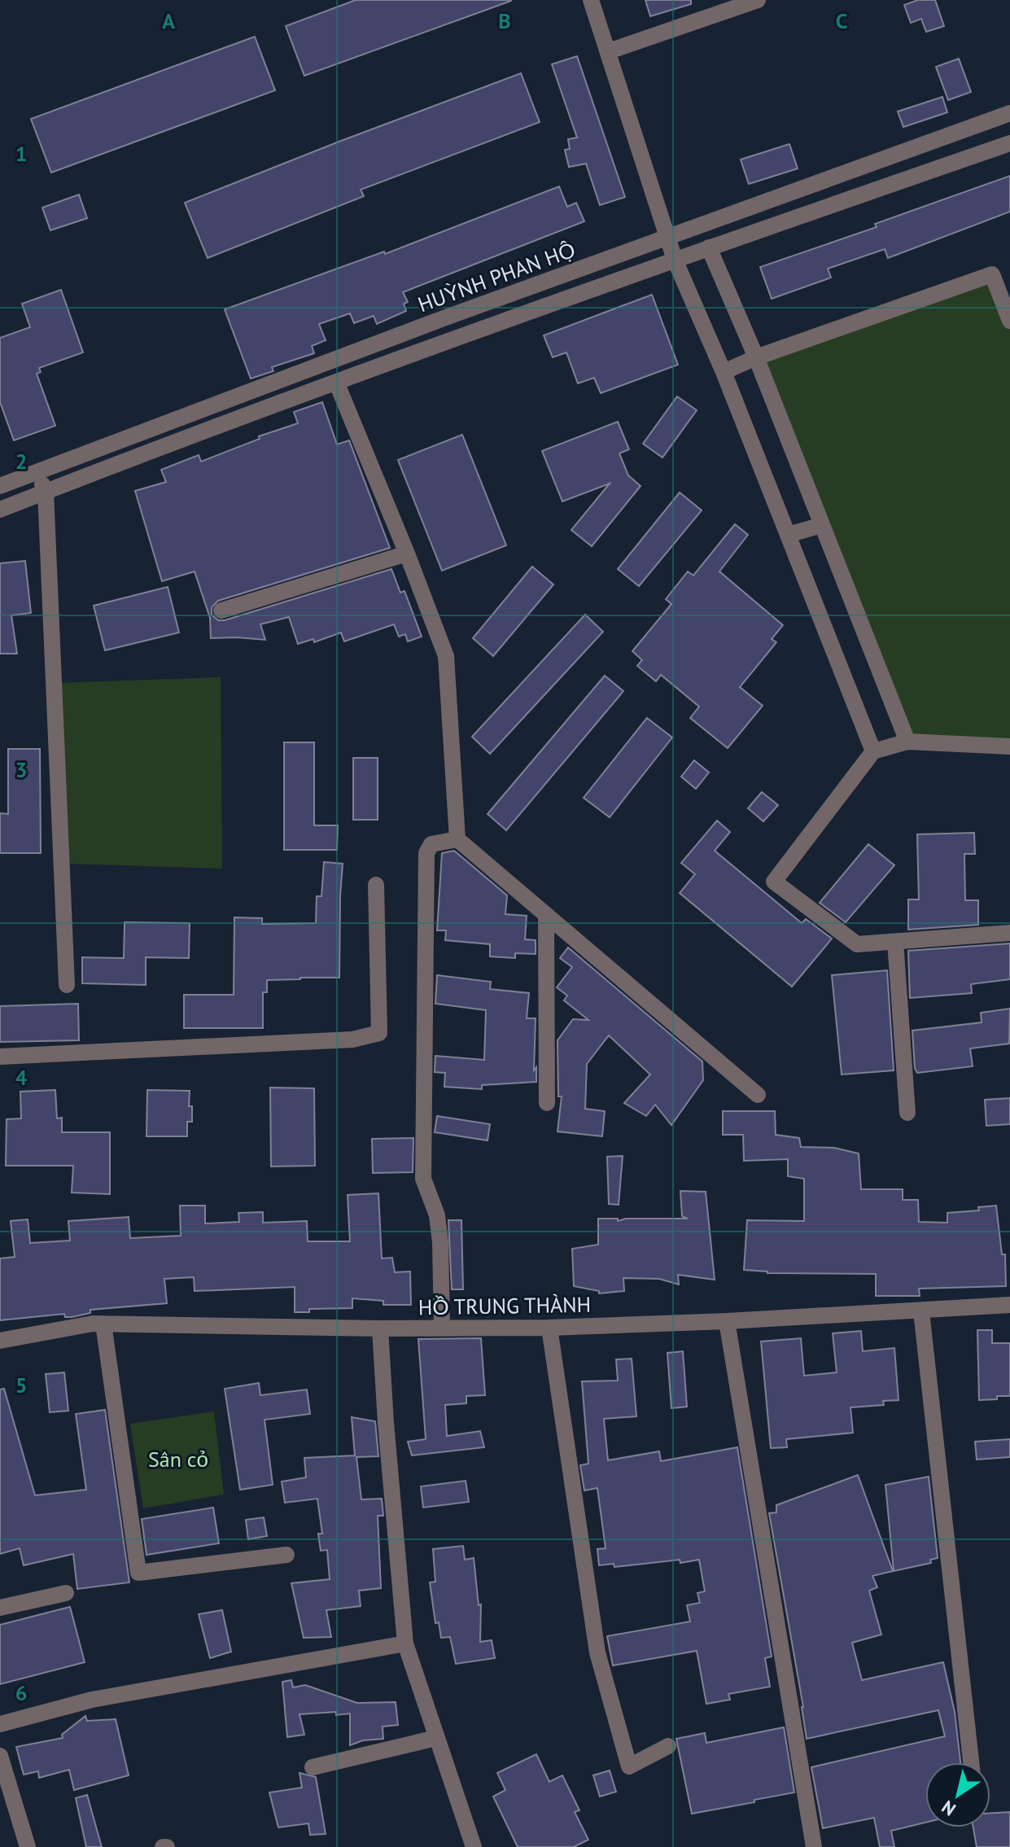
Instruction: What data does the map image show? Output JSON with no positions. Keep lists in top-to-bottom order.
{
  "streets": {
    "street": ["HUỲNH PHAN HỘ", "HỒ TRUNG THÀNH"]
  },
  "parks": ["Sân cỏ"],
  "north": "bottom left",
  "grid": {
    "columns": ["A", "B", "C"],
    "rows": [
      "1",
      "2",
      "3",
      "4",
      "5",
      "6"
    ]
  }
}
